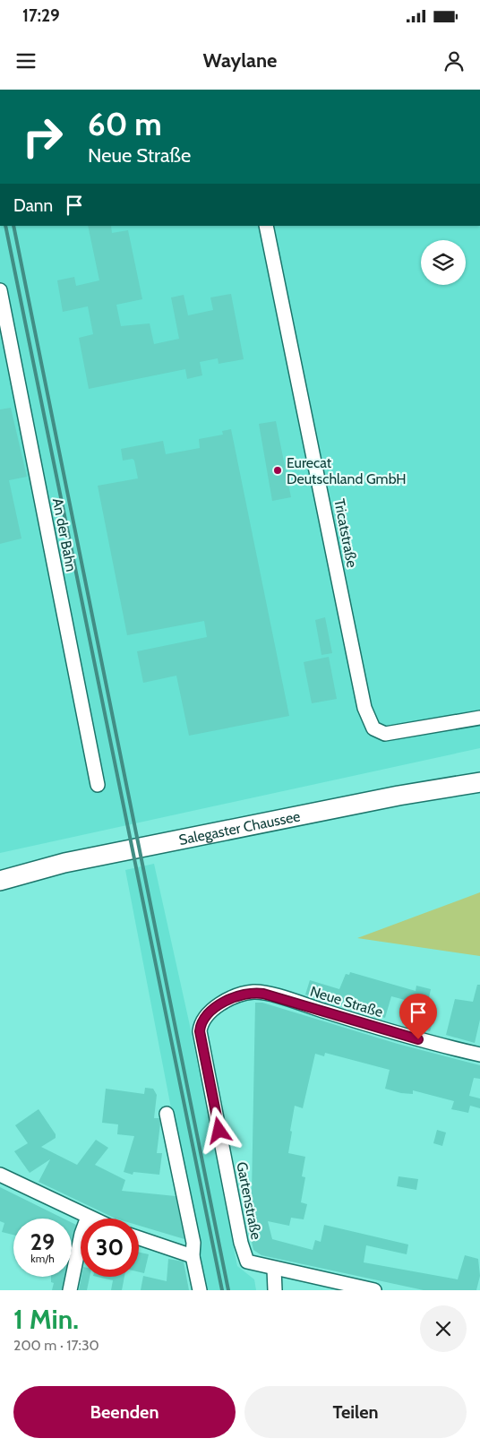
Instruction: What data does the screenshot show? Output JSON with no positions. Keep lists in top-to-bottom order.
{
  "streets": {
    "main road": ["Salegaster Chaussee"],
    "street": [
      "Tricatstraße",
      "An der Bahn",
      "Neue Straße",
      "Gartenstraße"
    ]
  },
  "crossings": [
    ["Neue Straße", "Gartenstraße"]
  ],
  "places": ["Eurecat Deutschland GmbH"],
  "page": {
    "status": "17:29",
    "header": "Waylane",
    "turn": ["60 m", "Neue Straße"],
    "then": "Dann",
    "speed": "29 km/h",
    "limit": "30",
    "heading": ["1 Min.", "200 m · 17:30"],
    "buttons": ["Beenden", "Teilen"]
  }
}
